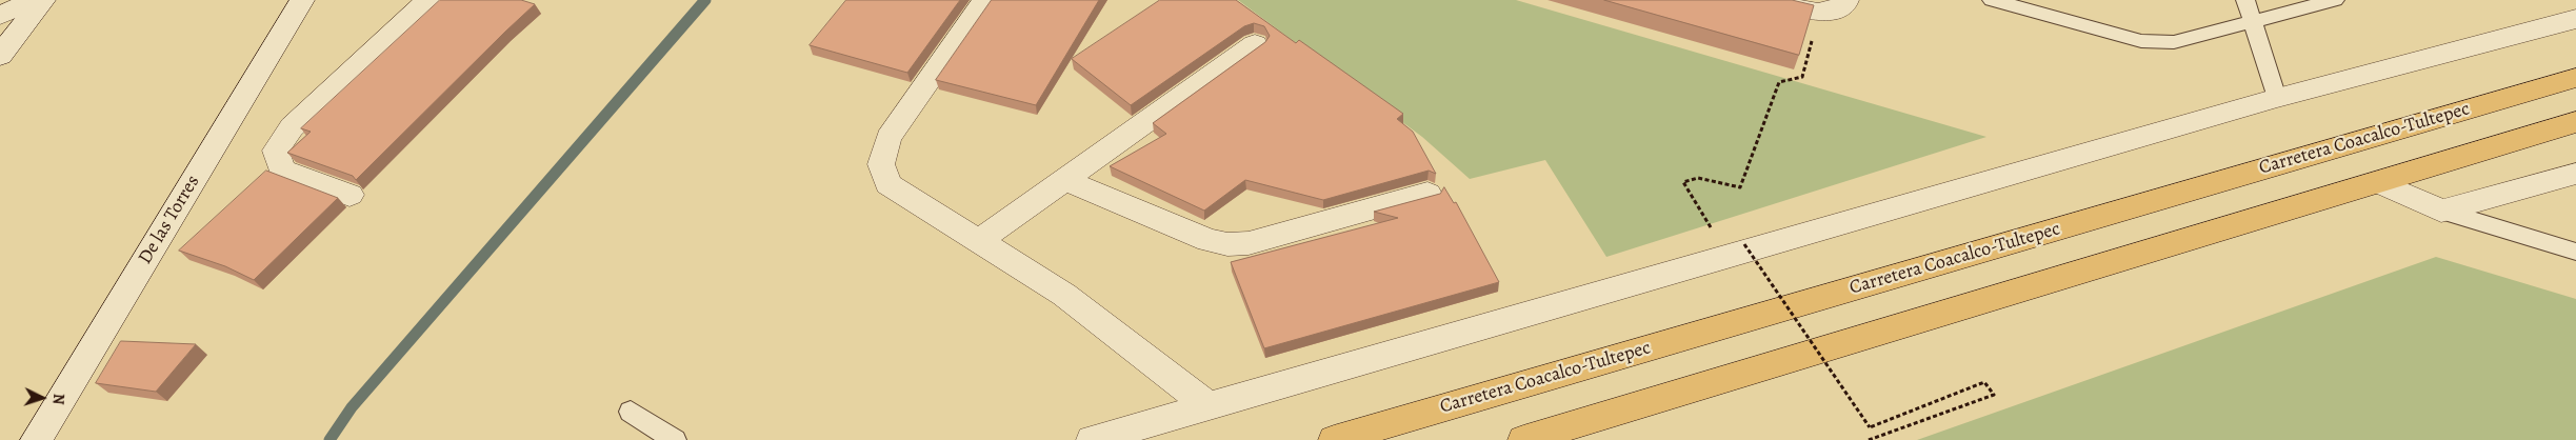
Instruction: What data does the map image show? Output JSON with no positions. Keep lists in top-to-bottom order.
{
  "streets": {
    "main road": ["Carretera Coacalco-Tultepec"],
    "street": ["De las Torres"]
  },
  "north": "right"
}
